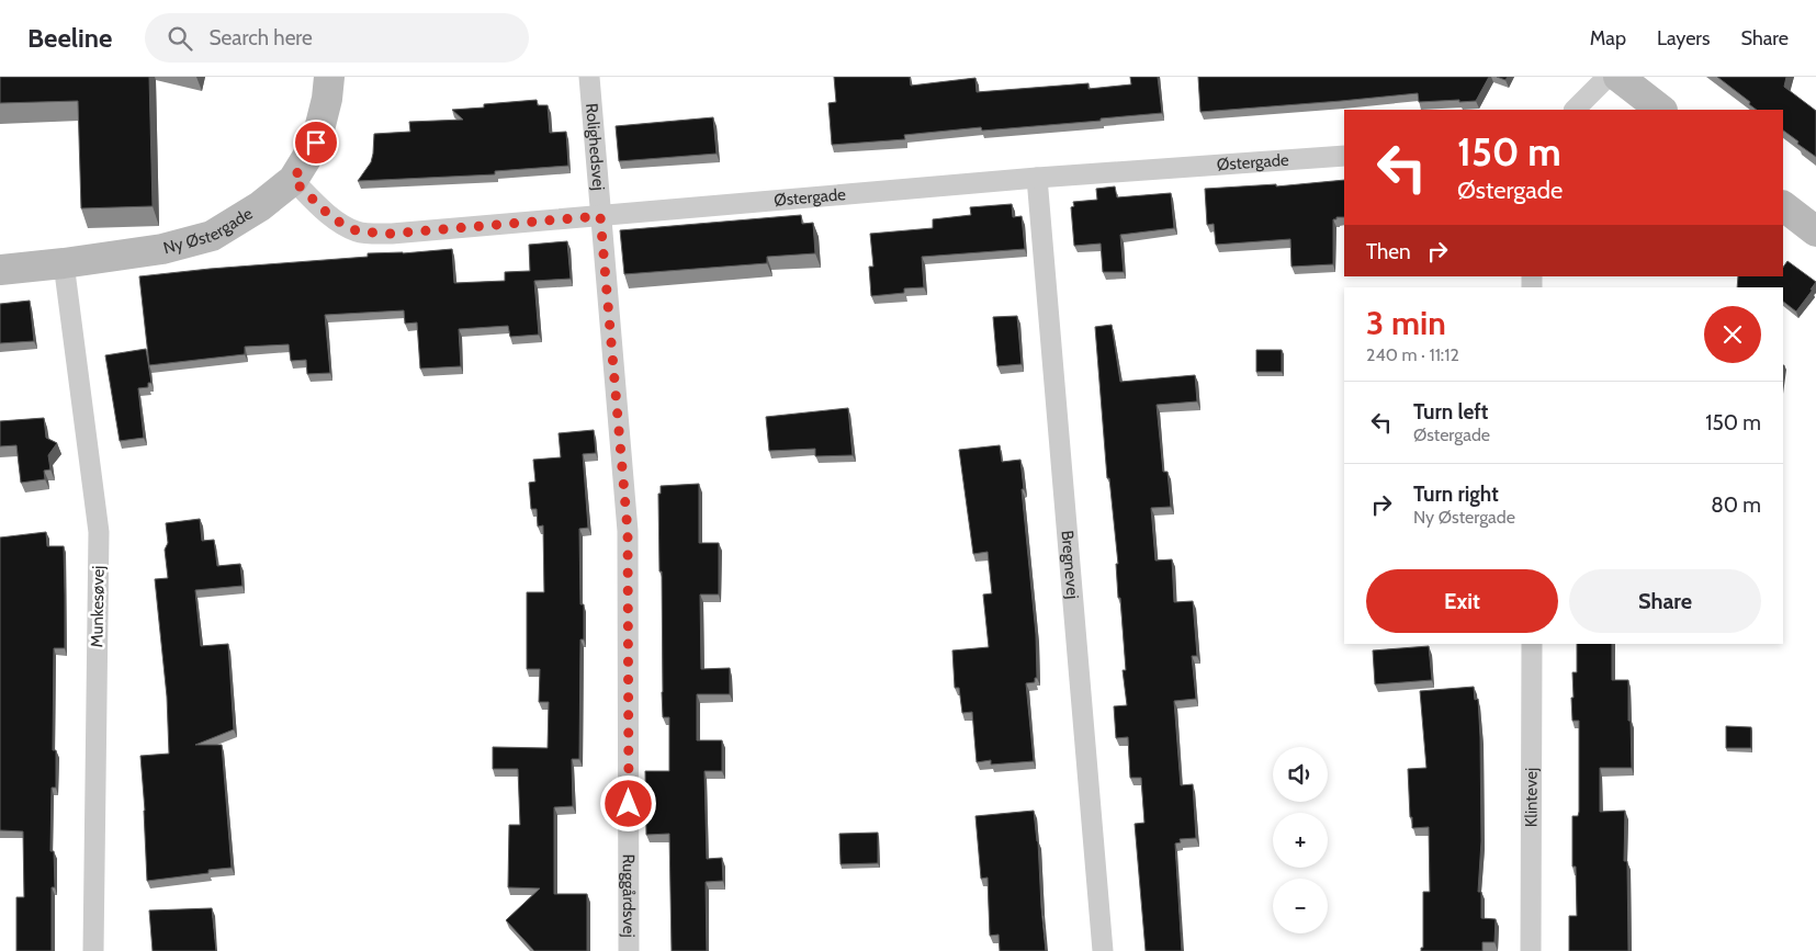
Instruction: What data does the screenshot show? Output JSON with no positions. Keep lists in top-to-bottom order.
{
  "streets": {
    "main road": ["Ny Østergade"],
    "street": [
      "Rolighedsvej",
      "Østergade",
      "Bregnevej",
      "Munkesøvej",
      "Klintevej",
      "Ruggårdsvej"
    ]
  },
  "crossings": [
    ["Rolighedsvej", "Østergade"],
    ["Rolighedsvej", "Ruggårdsvej"],
    ["Østergade", "Ny Østergade"],
    ["Østergade", "Bregnevej"],
    ["Østergade", "Ruggårdsvej"],
    ["Ny Østergade", "Munkesøvej"]
  ],
  "page": {
    "header": "Beeline",
    "search": "Search here",
    "nav": ["Map", "Layers", "Share"],
    "turn": ["150 m", "Østergade"],
    "then": "Then",
    "heading": ["3 min", "240 m · 11:12"],
    "list": [
      {
        "name": "Turn left",
        "note": "Østergade",
        "value": "150 m"
      },
      {
        "name": "Turn right",
        "note": "Ny Østergade",
        "value": "80 m"
      }
    ],
    "buttons": ["Exit", "Share"],
    "map_buttons": ["+", "−"]
  }
}
